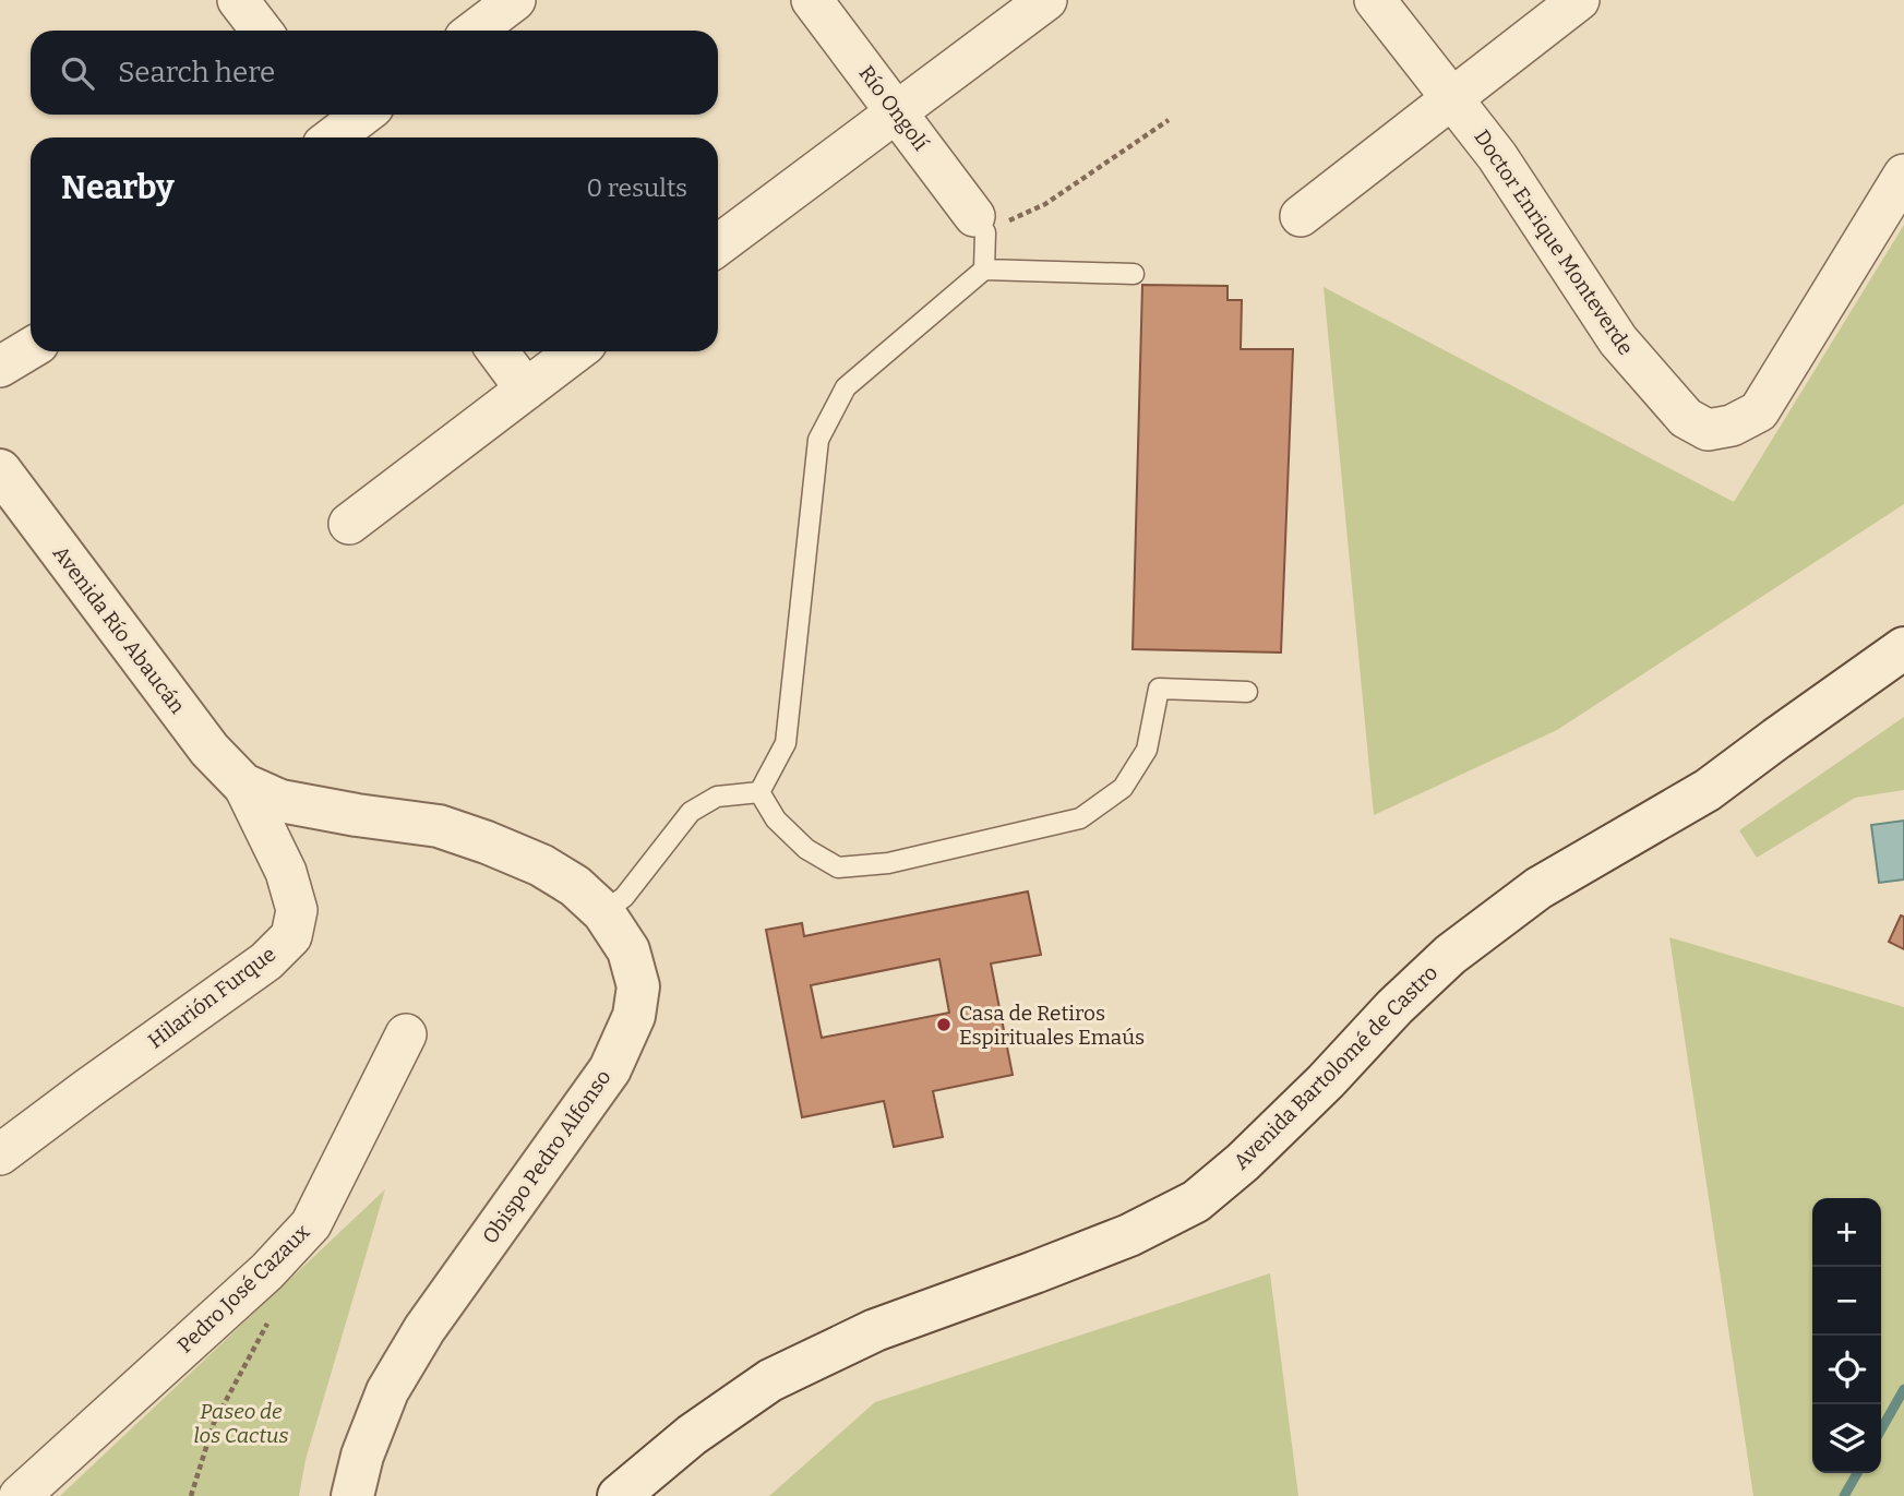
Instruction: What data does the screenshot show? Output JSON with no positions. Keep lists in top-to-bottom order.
{
  "streets": {
    "main road": ["Avenida Río Abaucán", "Avenida Bartolomé de Castro", "Obispo Pedro Alfonso"],
    "street": [
      "Río Ongolí",
      "Doctor Enrique Monteverde",
      "Hilarión Furque",
      "Pedro José Cazaux"
    ]
  },
  "crossings": [
    ["Avenida Río Abaucán", "Hilarión Furque"],
    ["Avenida Río Abaucán", "Obispo Pedro Alfonso"],
    ["Hilarión Furque", "Obispo Pedro Alfonso"]
  ],
  "parks": ["Paseo de los Cactus"],
  "places": ["Casa de Retiros Espirituales Emaús"],
  "page": {
    "search": "Search here",
    "heading": ["Nearby", "0 results"],
    "map_buttons": ["+", "−"]
  }
}
